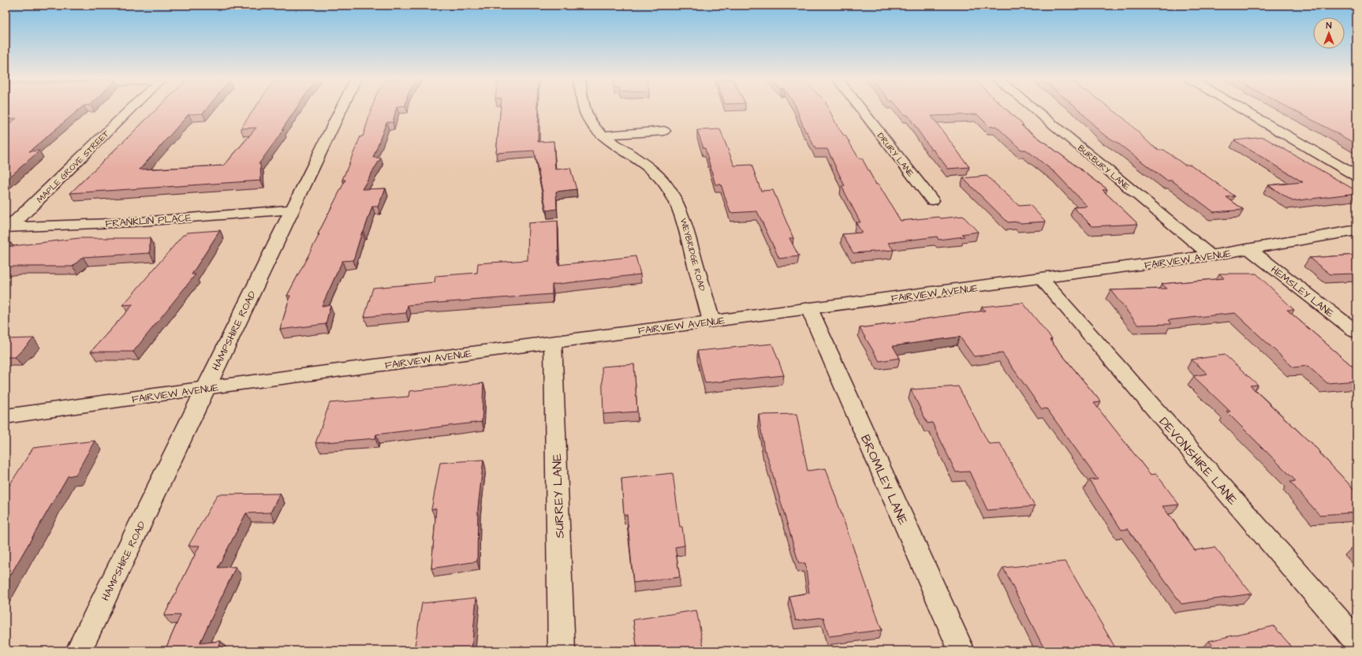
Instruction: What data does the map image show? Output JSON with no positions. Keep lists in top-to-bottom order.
{
  "streets": {
    "street": [
      "DRURY LANE",
      "MAPLE GROVE STREET",
      "BURBURY LANE",
      "FRANKLIN PLACE",
      "WEYBRIDGE ROAD",
      "FAIRVIEW AVENUE",
      "HEMSLEY LANE",
      "HAMPSHIRE ROAD",
      "DEVONSHIRE LANE",
      "BROMLEY LANE",
      "SURREY LANE"
    ]
  },
  "crossings": [
    ["MAPLE GROVE STREET", "FRANKLIN PLACE"],
    ["BURBURY LANE", "FAIRVIEW AVENUE"],
    ["FRANKLIN PLACE", "HAMPSHIRE ROAD"],
    ["WEYBRIDGE ROAD", "FAIRVIEW AVENUE"],
    ["FAIRVIEW AVENUE", "HEMSLEY LANE"],
    ["FAIRVIEW AVENUE", "HAMPSHIRE ROAD"],
    ["FAIRVIEW AVENUE", "DEVONSHIRE LANE"],
    ["FAIRVIEW AVENUE", "BROMLEY LANE"],
    ["FAIRVIEW AVENUE", "SURREY LANE"]
  ],
  "north": "top"
}
